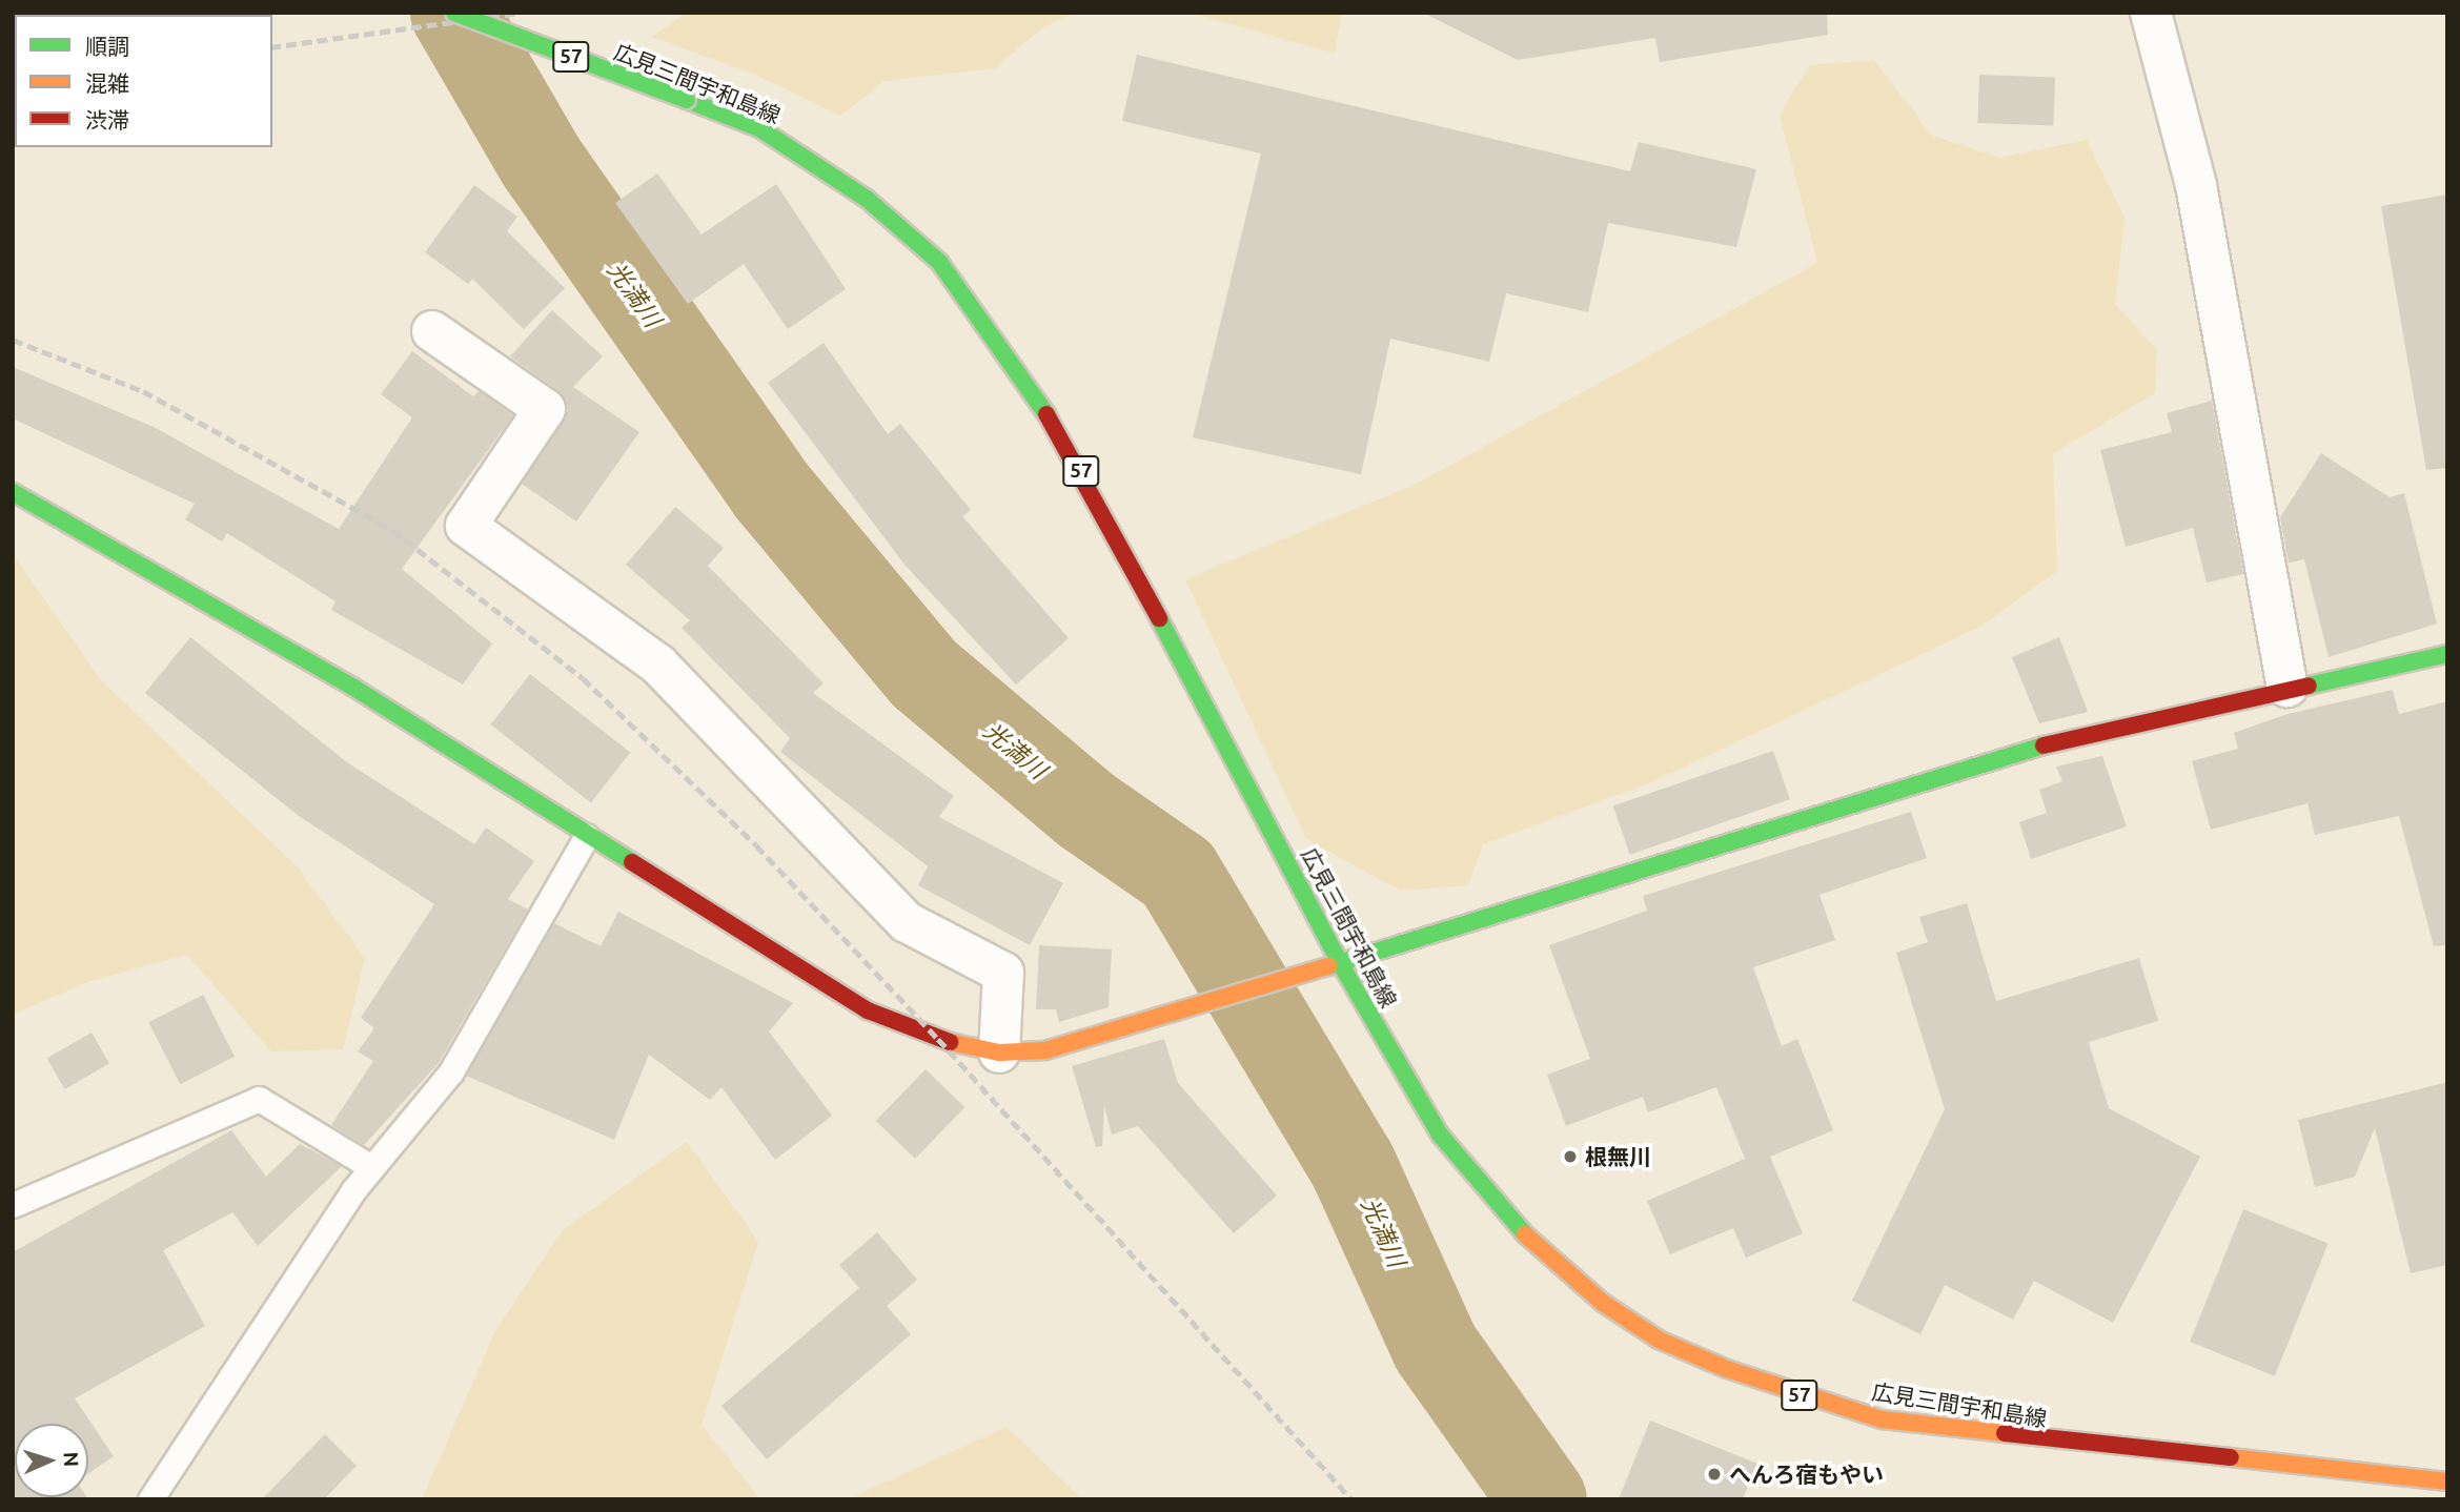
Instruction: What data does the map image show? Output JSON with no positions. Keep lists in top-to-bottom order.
{
  "streets": {
    "main road": ["57", "広見三間宇和島線"]
  },
  "water": ["光満川"],
  "places": ["根無川", "へんろ宿もやい"],
  "legend": ["順調", "混雑", "渋滞"],
  "north": "right"
}
